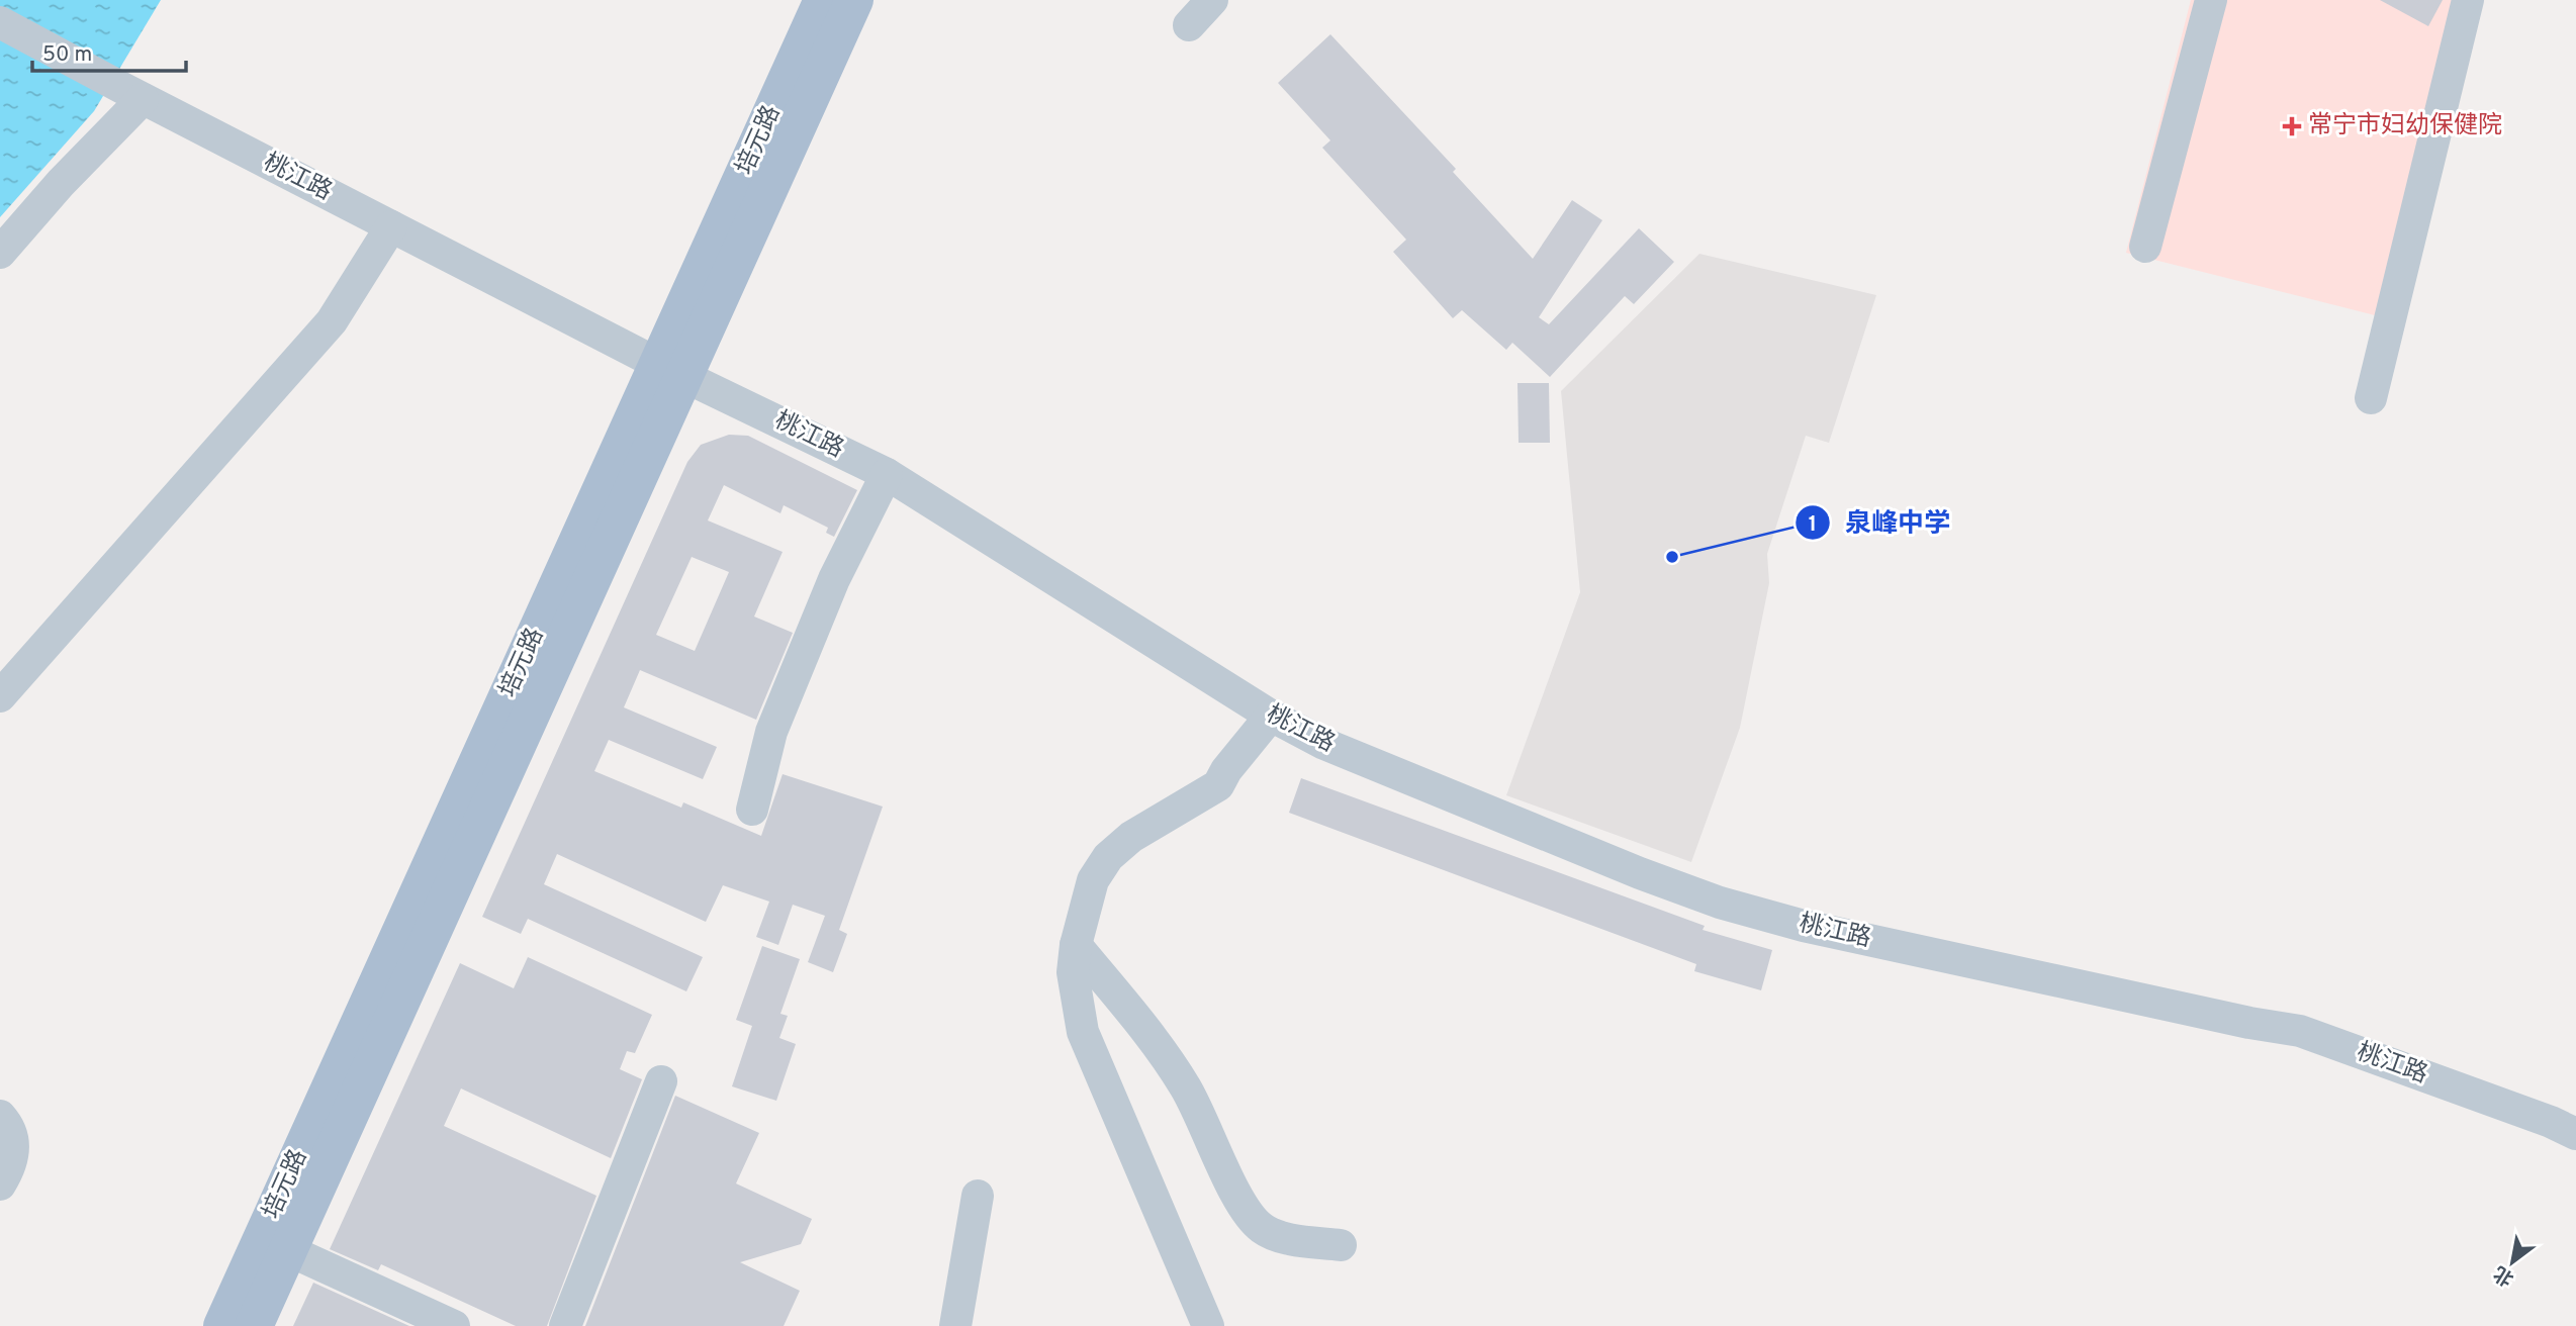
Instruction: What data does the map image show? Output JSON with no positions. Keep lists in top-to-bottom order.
{
  "streets": {
    "main road": ["培元路"],
    "street": ["桃江路"]
  },
  "crossings": [
    ["培元路", "桃江路"]
  ],
  "places": {
    "health": ["常宁市妇幼保健院"],
    "other": ["泉峰中学"]
  },
  "scale_bar": "50 m",
  "north": "bottom left"
}
